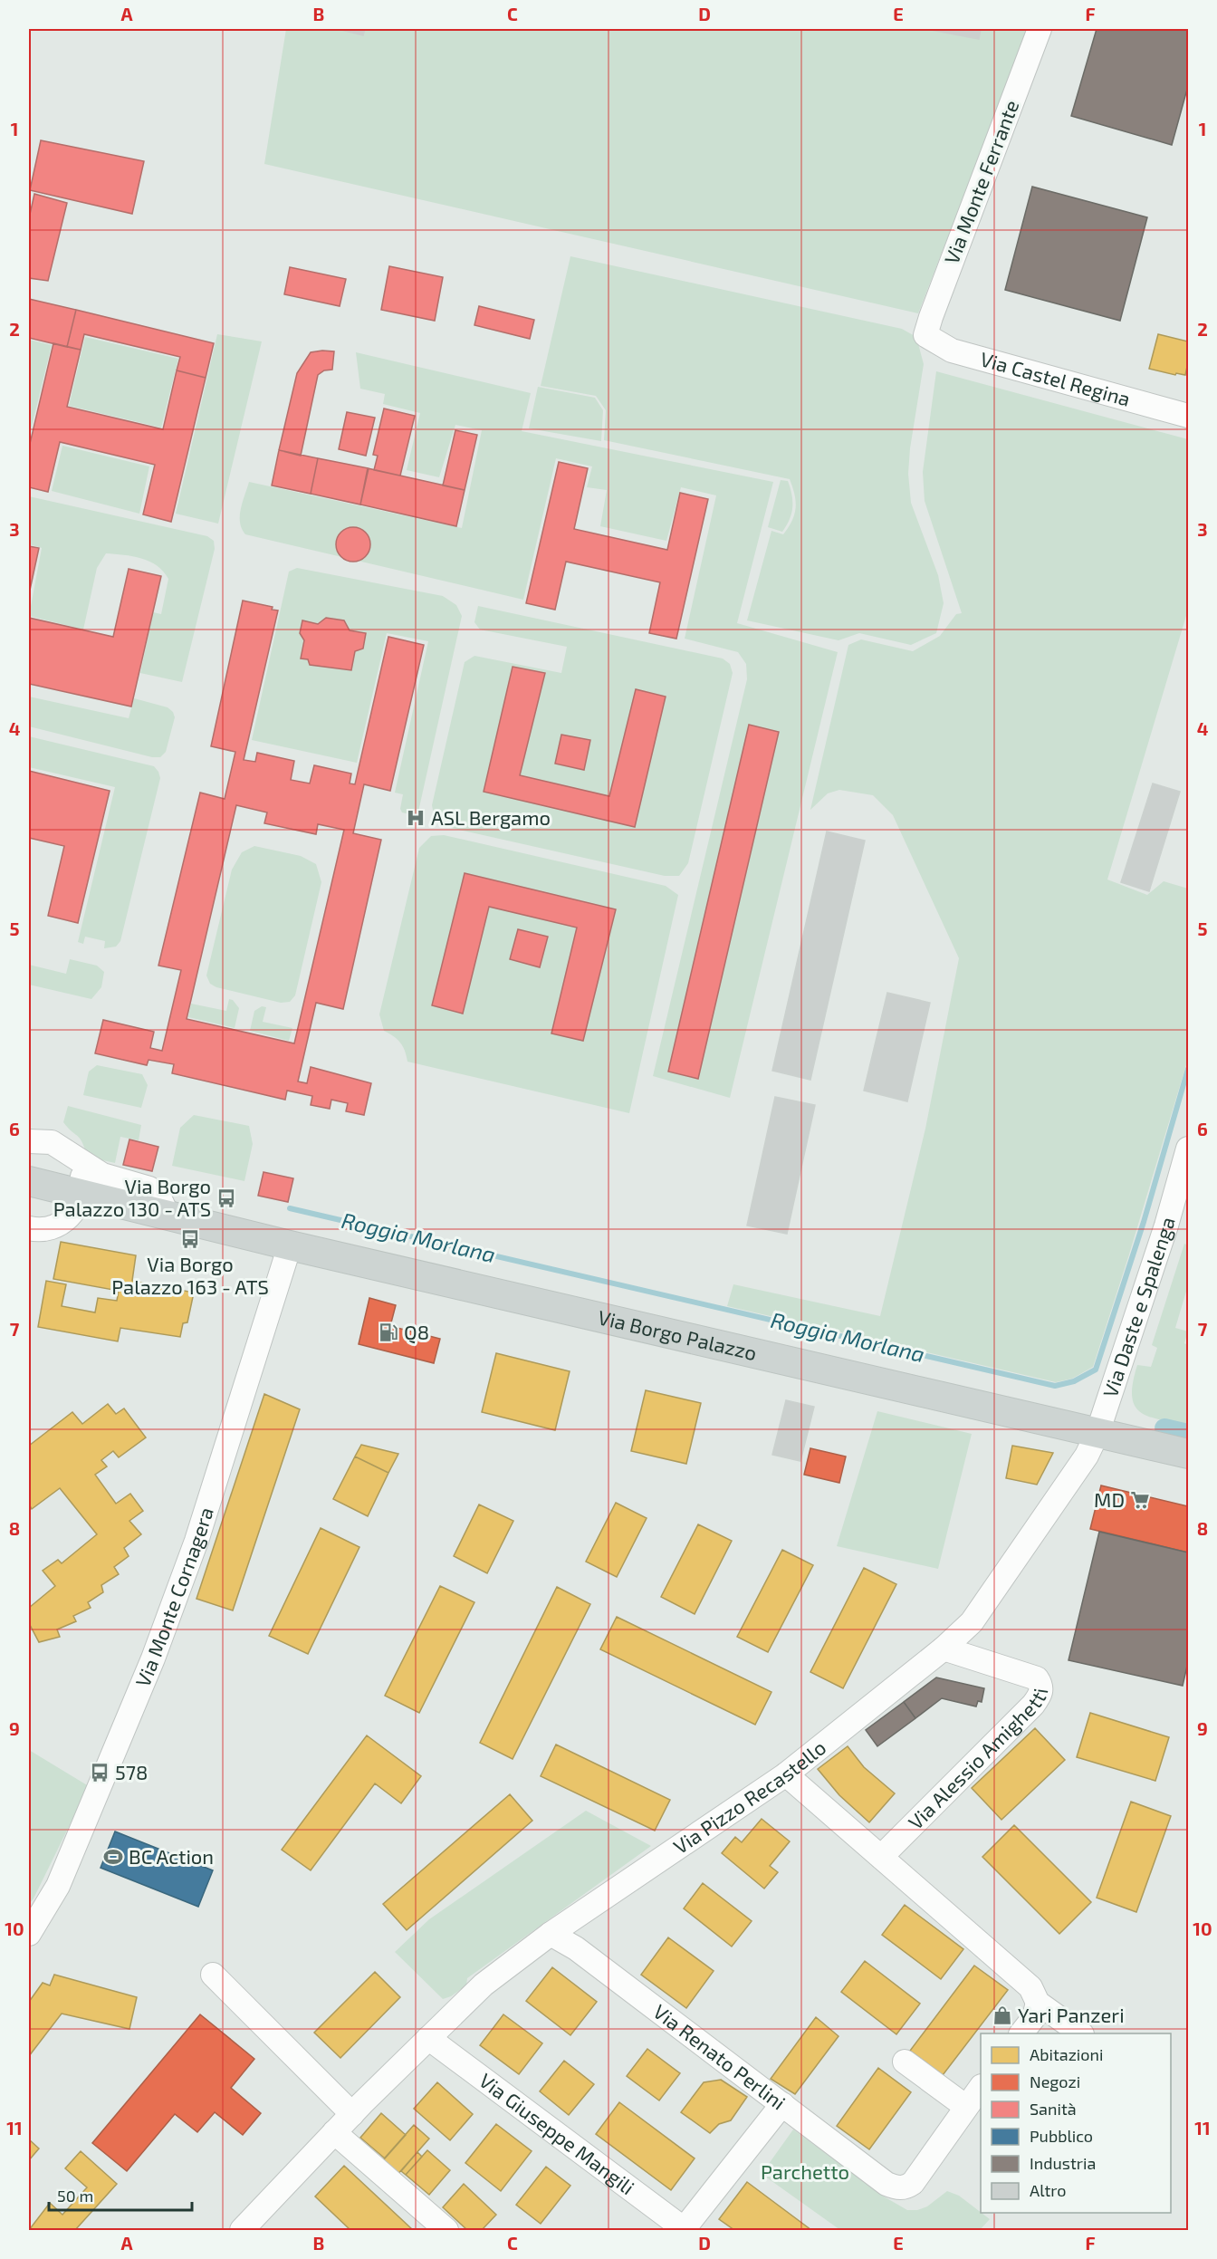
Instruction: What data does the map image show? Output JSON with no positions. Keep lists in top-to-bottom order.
{
  "streets": {
    "main road": ["Via Borgo Palazzo"],
    "street": [
      "Via Monte Ferrante",
      "Via Castel Regina",
      "Via Daste e Spalenga",
      "Via Monte Cornagera",
      "Via Alessio Amighetti",
      "Via Pizzo Recastello",
      "Via Renato Perlini",
      "Via Giuseppe Mangili"
    ]
  },
  "crossings": [
    ["Via Monte Ferrante", "Via Castel Regina"],
    ["Via Daste e Spalenga", "Via Borgo Palazzo"],
    ["Via Daste e Spalenga", "Via Pizzo Recastello"],
    ["Via Borgo Palazzo", "Via Monte Cornagera"],
    ["Via Borgo Palazzo", "Via Pizzo Recastello"],
    ["Via Alessio Amighetti", "Via Pizzo Recastello"],
    ["Via Pizzo Recastello", "Via Renato Perlini"],
    ["Via Pizzo Recastello", "Via Giuseppe Mangili"]
  ],
  "water": ["Roggia Morlana"],
  "parks": ["Parchetto"],
  "places": {
    "hospital": ["ASL Bergamo"],
    "bus stop": ["Via Borgo Palazzo 130 - ATS", "Via Borgo Palazzo 163 - ATS", "578"],
    "fuel station": ["Q8"],
    "supermarket": ["MD"],
    "sports": ["BC Action"],
    "shop": ["Yari Panzeri"]
  },
  "legend": [
    "Abitazioni",
    "Negozi",
    "Sanità",
    "Pubblico",
    "Industria",
    "Altro"
  ],
  "scale_bar": "50 m",
  "grid": {
    "columns": [
      "A",
      "B",
      "C",
      "D",
      "E",
      "F"
    ],
    "rows": [
      "1",
      "2",
      "3",
      "4",
      "5",
      "6",
      "7",
      "8",
      "9",
      "10",
      "11"
    ]
  }
}
